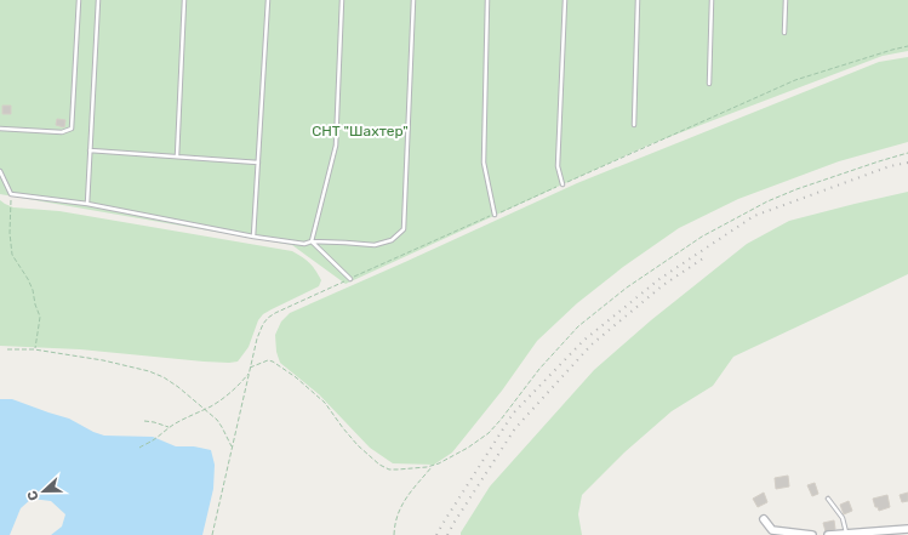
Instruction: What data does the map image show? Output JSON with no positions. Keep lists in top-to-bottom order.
{
  "parks": ["СНТ \"Шахтер\""],
  "north": "left"
}
